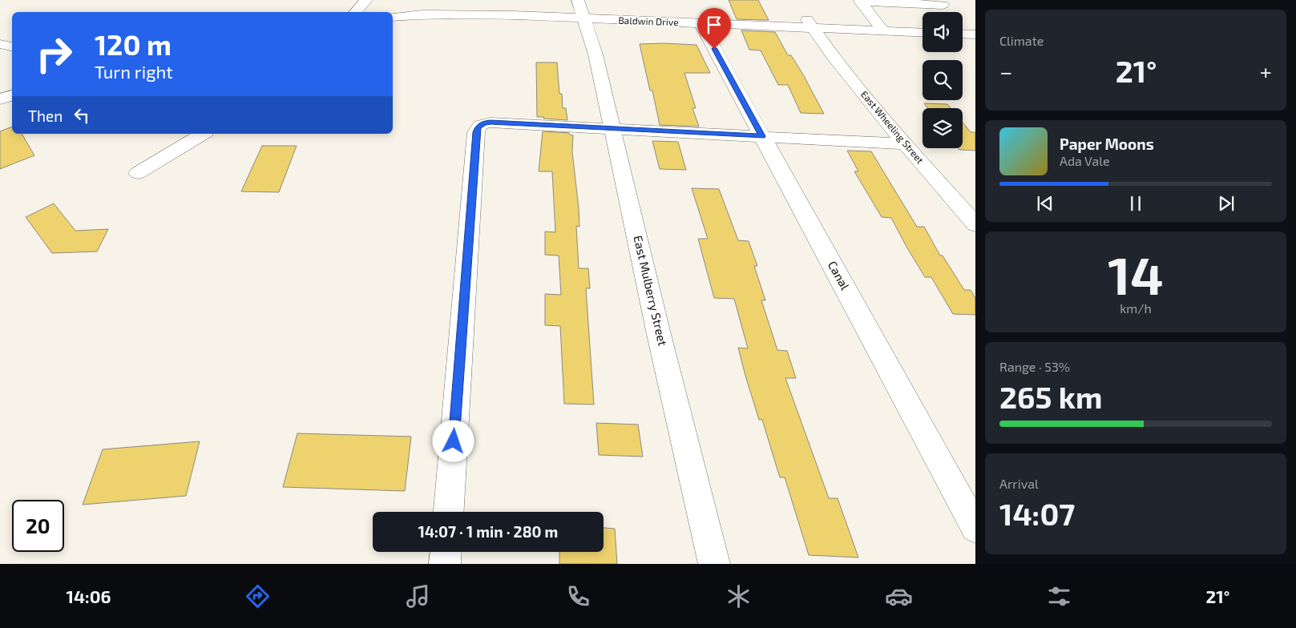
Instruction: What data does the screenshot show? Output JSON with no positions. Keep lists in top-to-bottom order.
{
  "streets": {
    "street": [
      "Baldwin Drive",
      "East Wheeling Street",
      "Canal",
      "East Mulberry Street"
    ]
  },
  "crossings": [
    ["Baldwin Drive", "East Wheeling Street"],
    ["Baldwin Drive", "Canal"],
    ["Baldwin Drive", "East Mulberry Street"]
  ],
  "page": {
    "tile": [
      "Climate",
      ["14", "km/h"],
      ["Range · 53%", "265 km"],
      ["Arrival", "14:07"]
    ],
    "turn": ["120 m", "Turn right"],
    "heat": ["−", "21°", "+"],
    "then": "Then",
    "song": ["Paper Moons", "Ada Vale"],
    "limit": "20",
    "trip": "14:07 · 1 min · 280 m",
    "tabs": ["14:06", "21°"]
  }
}
